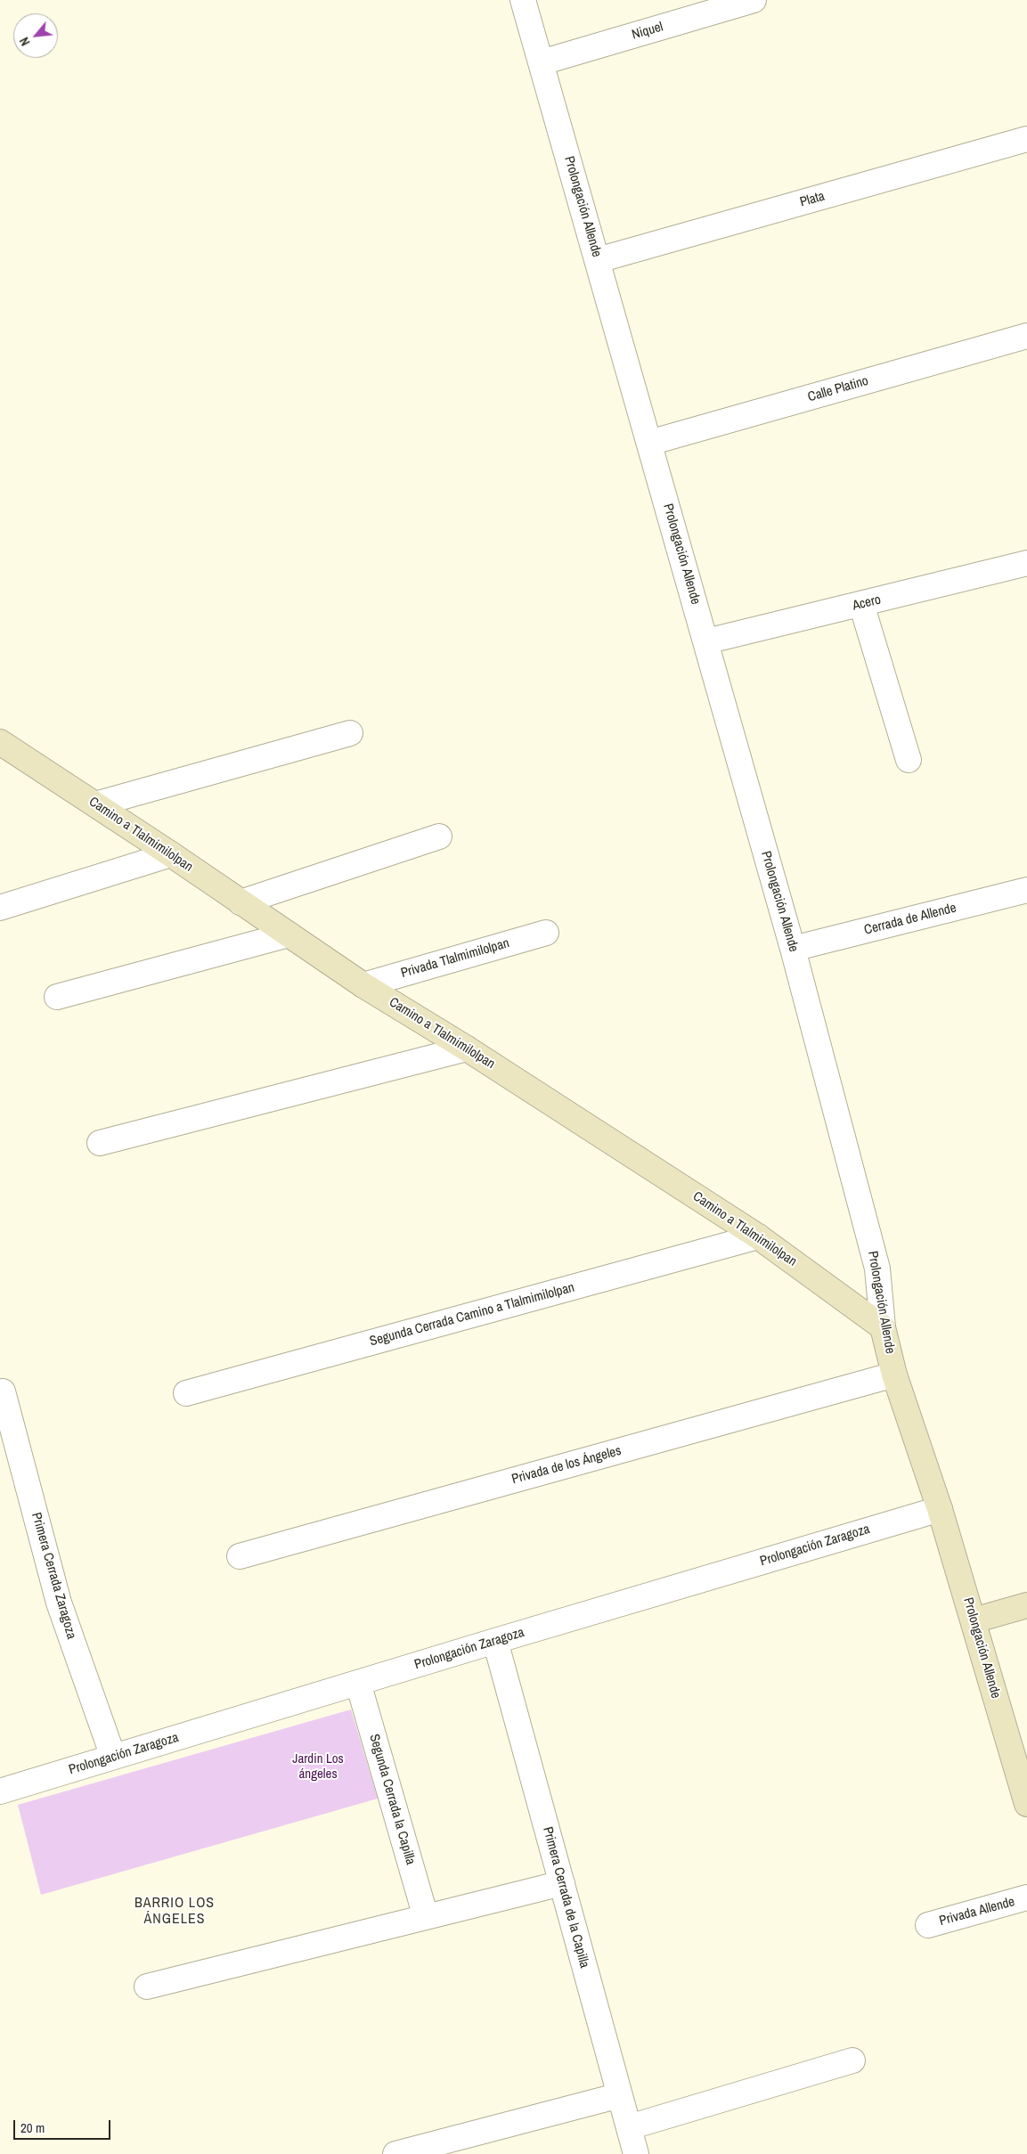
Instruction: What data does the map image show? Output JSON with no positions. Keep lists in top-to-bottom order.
{
  "streets": {
    "street": [
      "Niquel",
      "Plata",
      "Prolongación Allende",
      "Calle Platino",
      "Acero",
      "Camino a Tlalmimilolpan",
      "Cerrada de Allende",
      "Privada Tlalmimilolpan",
      "Segunda Cerrada Camino a Tlalmimilolpan",
      "Privada de los Ángeles",
      "Prolongación Zaragoza",
      "Primera Cerrada Zaragoza",
      "Segunda Cerrada la Capilla",
      "Primera Cerrada de la Capilla",
      "Privada Allende"
    ]
  },
  "crossings": [
    ["Niquel", "Prolongación Allende"],
    ["Plata", "Prolongación Allende"],
    ["Prolongación Allende", "Calle Platino"],
    ["Prolongación Allende", "Acero"],
    ["Prolongación Allende", "Camino a Tlalmimilolpan"],
    ["Prolongación Allende", "Cerrada de Allende"],
    ["Prolongación Allende", "Privada de los Ángeles"],
    ["Prolongación Allende", "Prolongación Zaragoza"],
    ["Camino a Tlalmimilolpan", "Privada Tlalmimilolpan"],
    ["Camino a Tlalmimilolpan", "Segunda Cerrada Camino a Tlalmimilolpan"],
    ["Prolongación Zaragoza", "Primera Cerrada Zaragoza"],
    ["Prolongación Zaragoza", "Segunda Cerrada la Capilla"],
    ["Prolongación Zaragoza", "Primera Cerrada de la Capilla"]
  ],
  "districts": ["BARRIO LOS ÁNGELES"],
  "parks": ["Jardin Los ángeles"],
  "scale_bar": "20 m",
  "north": "bottom left"
}
